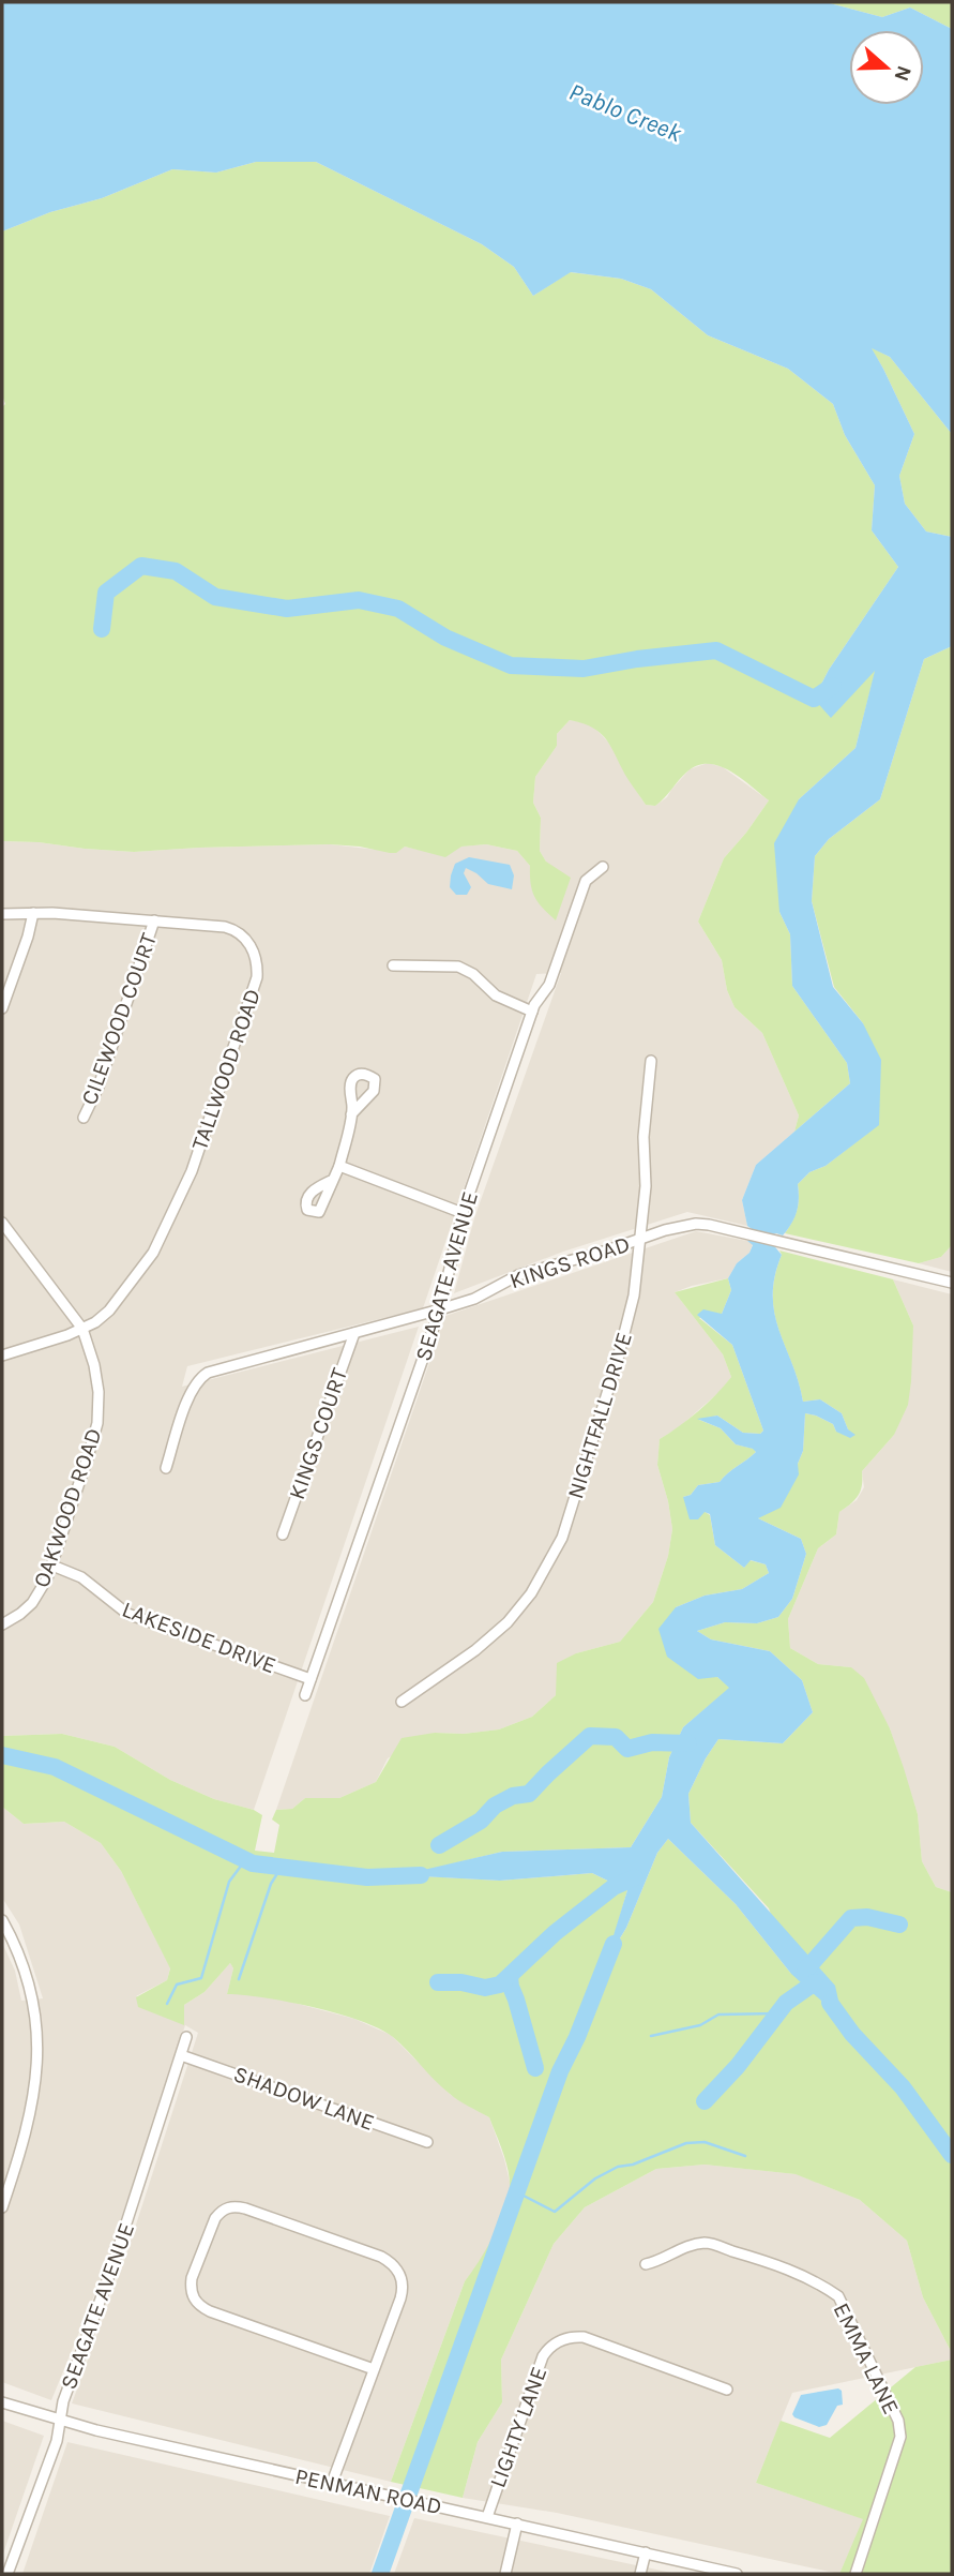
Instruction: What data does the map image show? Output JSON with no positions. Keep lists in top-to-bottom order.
{
  "streets": {
    "street": [
      "CILEWOOD COURT",
      "TALLWOOD ROAD",
      "KINGS ROAD",
      "SEAGATE AVENUE",
      "NIGHTFALL DRIVE",
      "KINGS COURT",
      "OAKWOOD ROAD",
      "LAKESIDE DRIVE",
      "SHADOW LANE",
      "EMMA LANE",
      "LIGHTY LANE",
      "PENMAN ROAD"
    ]
  },
  "crossings": [
    ["CILEWOOD COURT", "TALLWOOD ROAD"],
    ["TALLWOOD ROAD", "OAKWOOD ROAD"],
    ["KINGS ROAD", "SEAGATE AVENUE"],
    ["KINGS ROAD", "NIGHTFALL DRIVE"],
    ["KINGS ROAD", "KINGS COURT"],
    ["SEAGATE AVENUE", "LAKESIDE DRIVE"],
    ["SEAGATE AVENUE", "SHADOW LANE"],
    ["SEAGATE AVENUE", "PENMAN ROAD"],
    ["OAKWOOD ROAD", "LAKESIDE DRIVE"],
    ["LIGHTY LANE", "PENMAN ROAD"]
  ],
  "water": ["Pablo Creek"],
  "north": "right"
}
